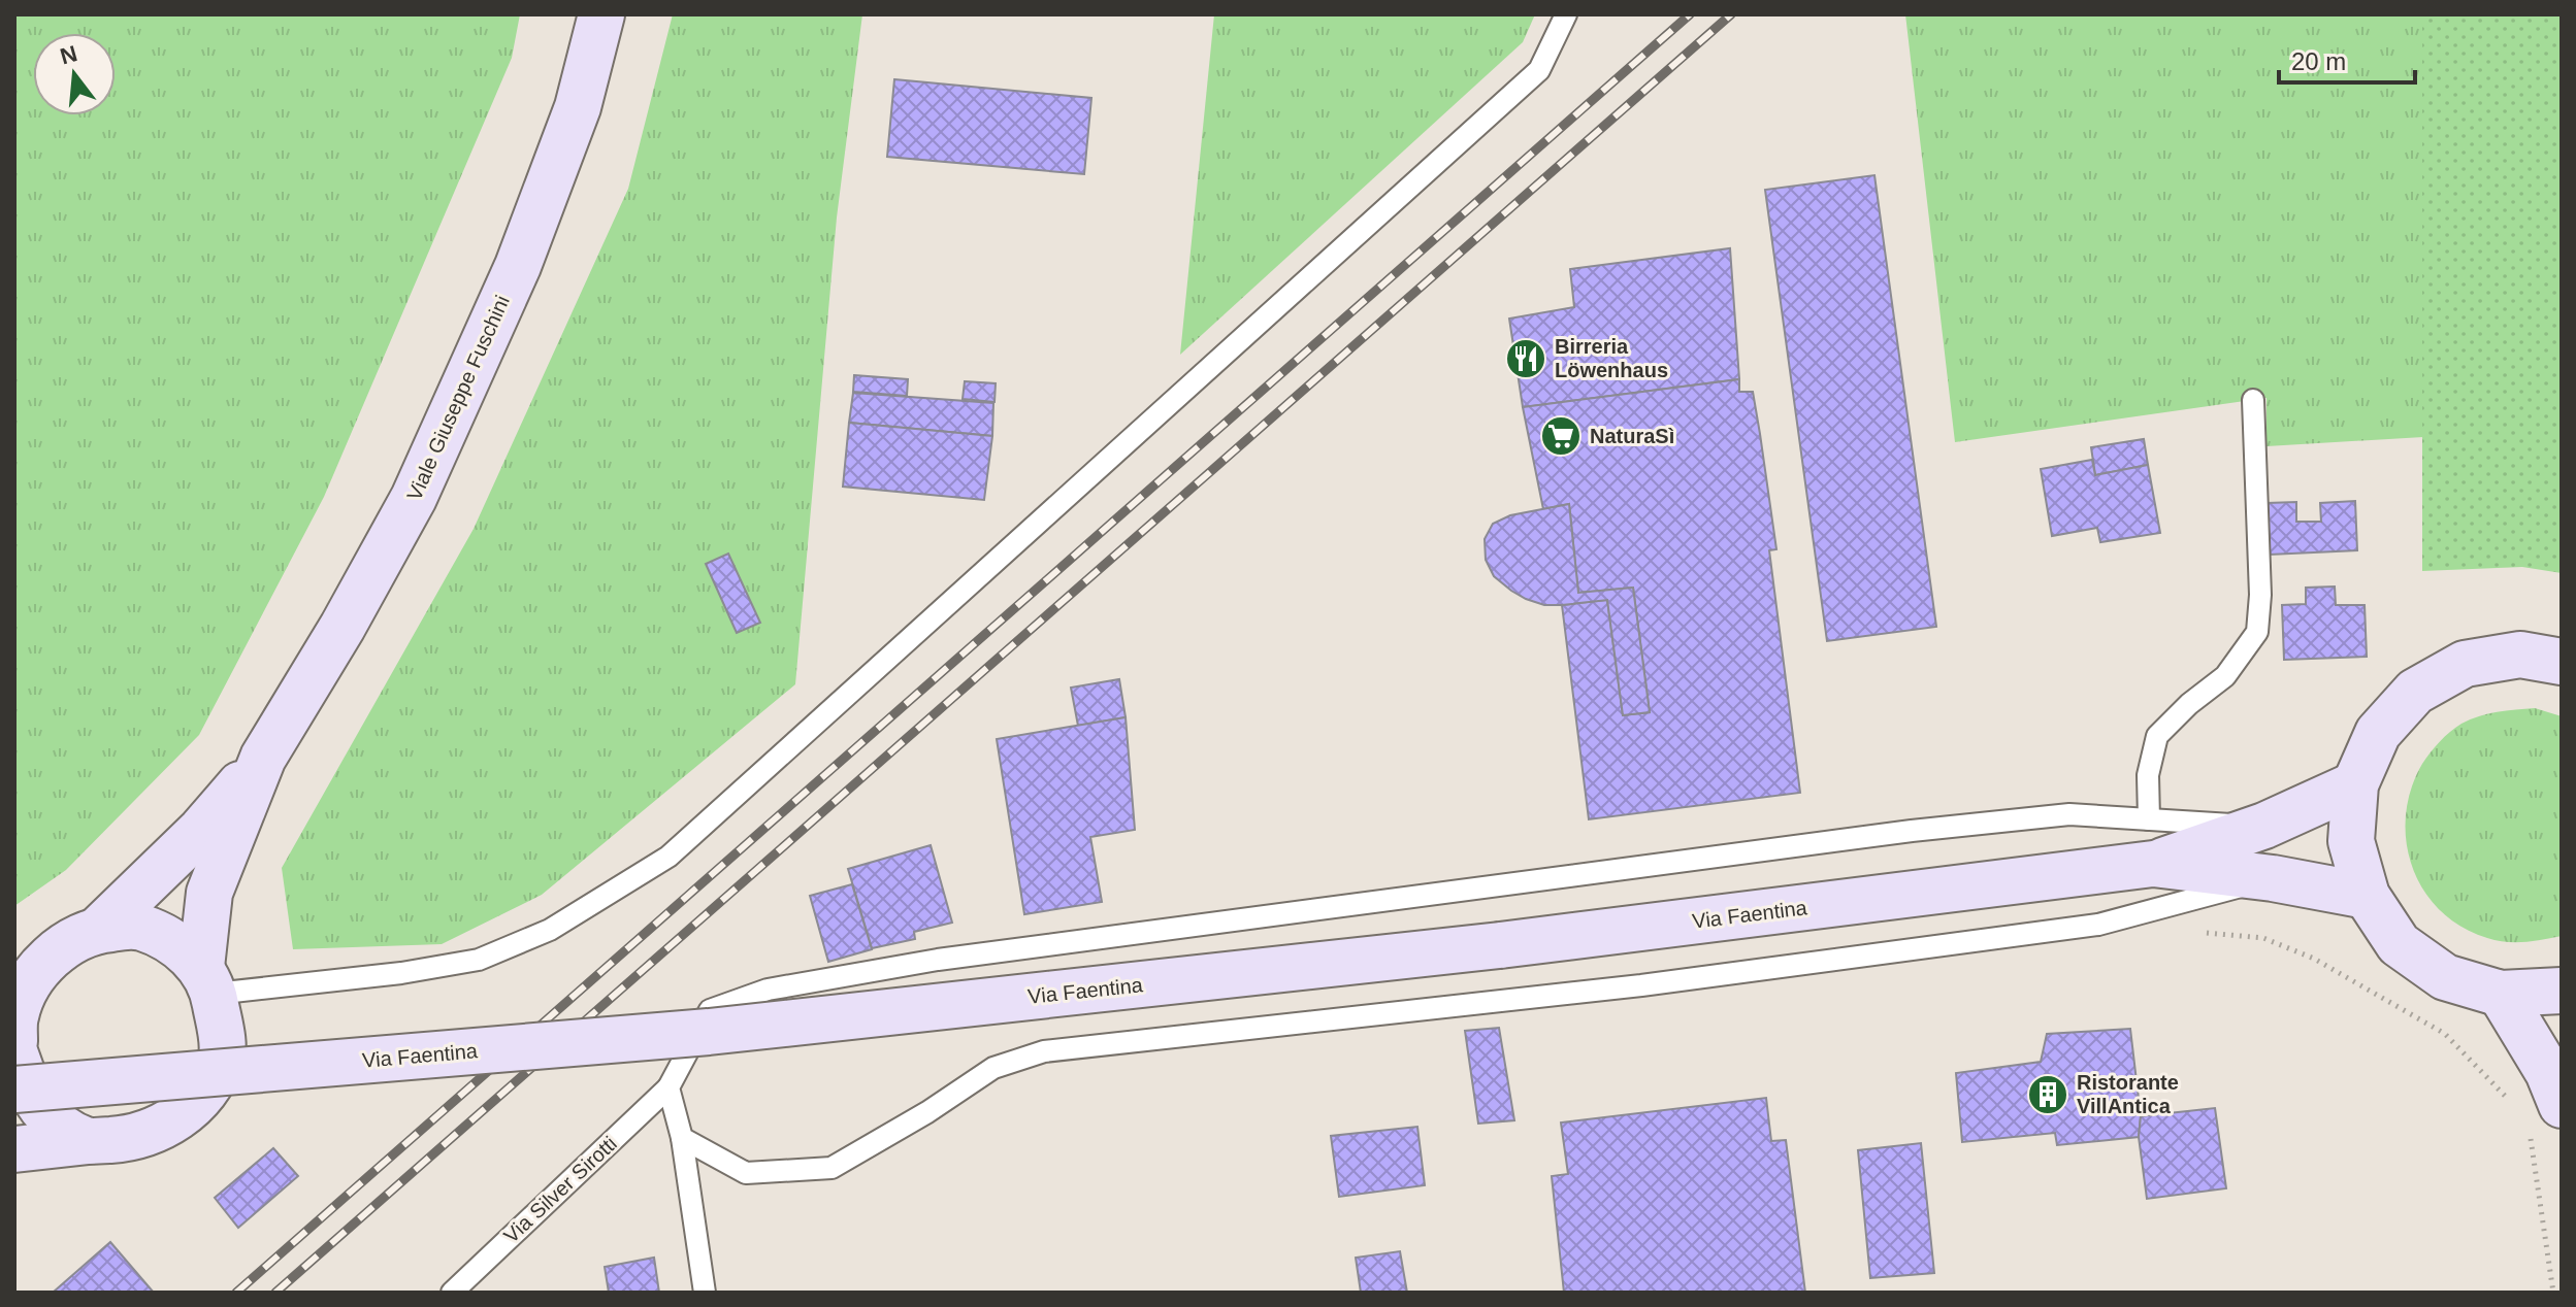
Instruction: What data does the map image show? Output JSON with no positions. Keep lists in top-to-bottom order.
{
  "streets": {
    "main road": ["Viale Giuseppe Fuschini", "Via Faentina"],
    "lane": ["Via Silver Sirotti"]
  },
  "crossings": [
    ["Via Faentina", "Via Silver Sirotti"]
  ],
  "places": {
    "restaurant": ["Birreria Löwenhaus"],
    "supermarket": ["NaturaSì"],
    "building": ["Ristorante VillAntica"]
  },
  "scale_bar": "20 m",
  "north": "top"
}
